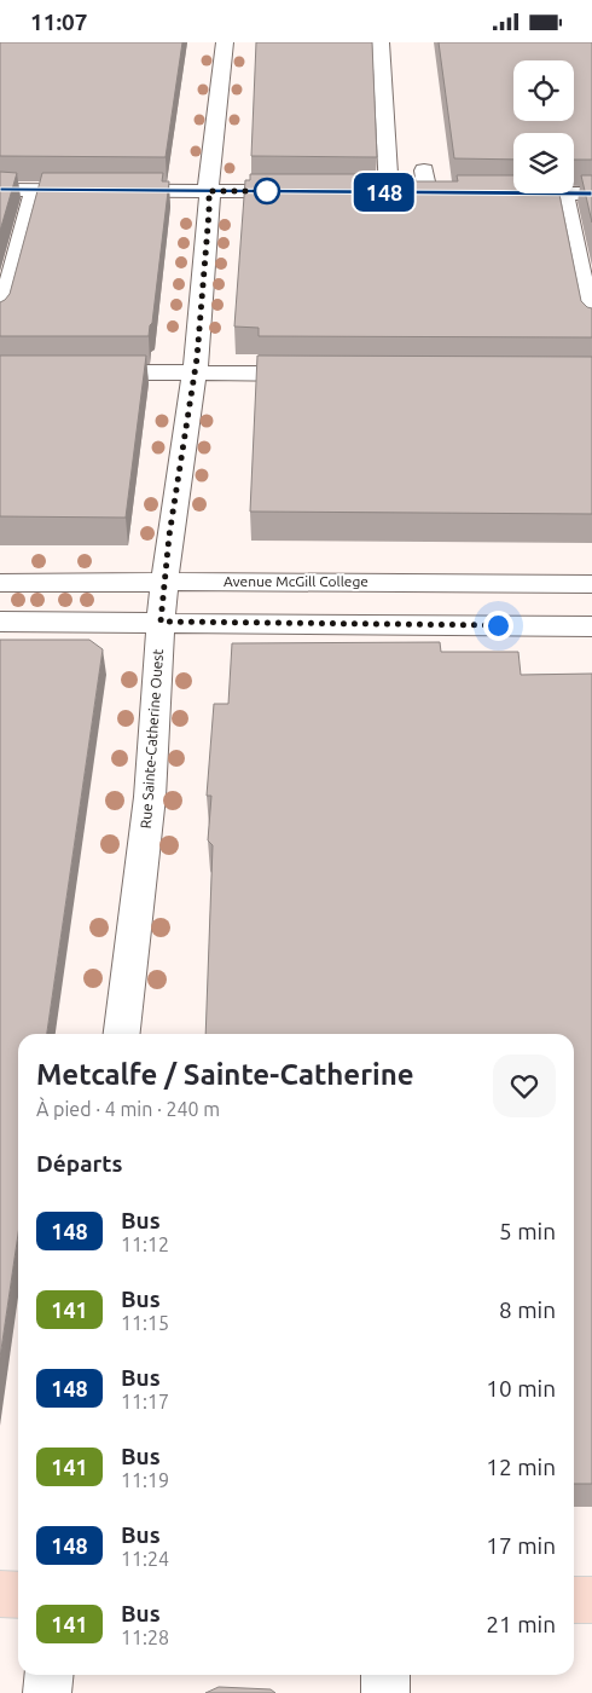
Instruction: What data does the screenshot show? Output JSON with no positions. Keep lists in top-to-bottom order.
{
  "streets": {
    "street": ["Avenue McGill College", "Rue Sainte-Catherine Ouest"]
  },
  "crossings": [
    ["Avenue McGill College", "Rue Sainte-Catherine Ouest"]
  ],
  "lines": ["bus line 148"],
  "page": {
    "status": "11:07",
    "on_map": "148",
    "heading": [
      ["Metcalfe / Sainte-Catherine", "À pied · 4 min · 240 m"],
      "Départs"
    ],
    "list": [
      {
        "mark": "148",
        "name": "Bus",
        "note": "11:12",
        "value": "5 min"
      },
      {
        "mark": "141",
        "name": "Bus",
        "note": "11:15",
        "value": "8 min"
      },
      {
        "mark": "148",
        "name": "Bus",
        "note": "11:17",
        "value": "10 min"
      },
      {
        "mark": "141",
        "name": "Bus",
        "note": "11:19",
        "value": "12 min"
      },
      {
        "mark": "148",
        "name": "Bus",
        "note": "11:24",
        "value": "17 min"
      },
      {
        "mark": "141",
        "name": "Bus",
        "note": "11:28",
        "value": "21 min"
      }
    ]
  }
}
